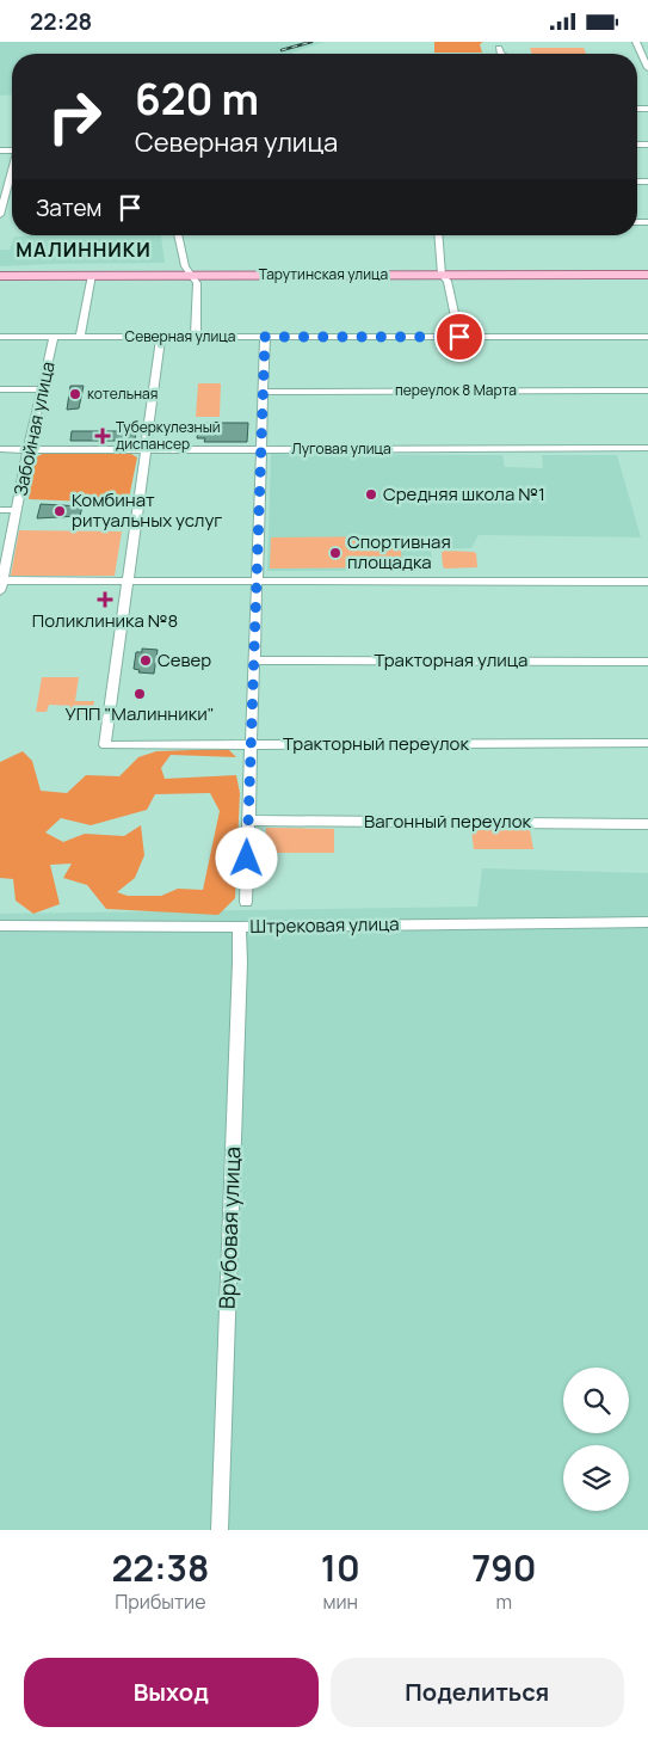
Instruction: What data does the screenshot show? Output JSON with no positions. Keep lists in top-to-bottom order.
{
  "streets": {
    "main road": ["Тарутинская улица"],
    "street": [
      "Северная улица",
      "переулок 8 Марта",
      "Забойная улица",
      "Луговая улица",
      "Тракторная улица",
      "Тракторный переулок",
      "Вагонный переулок",
      "Штрековая улица",
      "Врубовая улица"
    ]
  },
  "crossings": [
    ["Северная улица", "Забойная улица"],
    ["Забойная улица", "Луговая улица"],
    ["Штрековая улица", "Врубовая улица"]
  ],
  "districts": ["МАЛИННИКИ"],
  "places": {
    "other": [
      "котельная",
      "Средняя школа №1",
      "Комбинат ритуальных услуг",
      "Спортивная площадка",
      "Север",
      "УПП \"Малинники\""
    ],
    "health": ["Туберкулезный диспансер", "Поликлиника №8"]
  },
  "page": {
    "status": "22:28",
    "turn": ["620 m", "Северная улица"],
    "then": "Затем",
    "eta": [
      "22:38",
      "Прибытие",
      "10",
      "мин",
      "790",
      "m"
    ],
    "buttons": ["Выход", "Поделиться"]
  }
}
